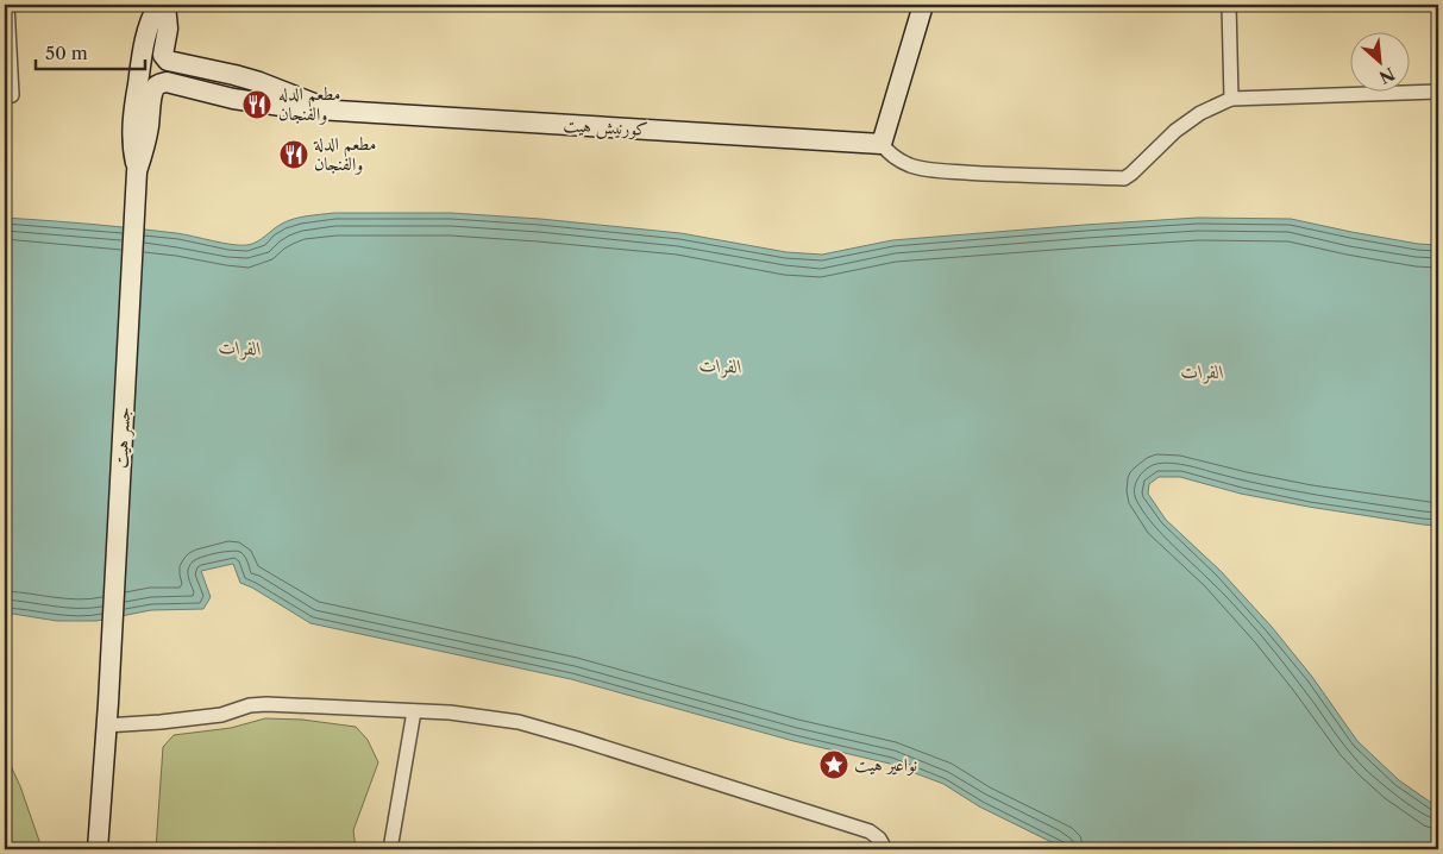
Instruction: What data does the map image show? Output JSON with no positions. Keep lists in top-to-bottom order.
{
  "streets": {
    "street": ["كورنيش هيت", "جسر هيت"]
  },
  "crossings": [
    ["كورنيش هيت", "جسر هيت"]
  ],
  "water": ["الفرات"],
  "places": {
    "restaurant": ["مطعم الدله والفنجان", "مطعم الدلة والفنجان"],
    "place": ["نواعير هيت"]
  },
  "scale_bar": "50 m",
  "north": "bottom right"
}
